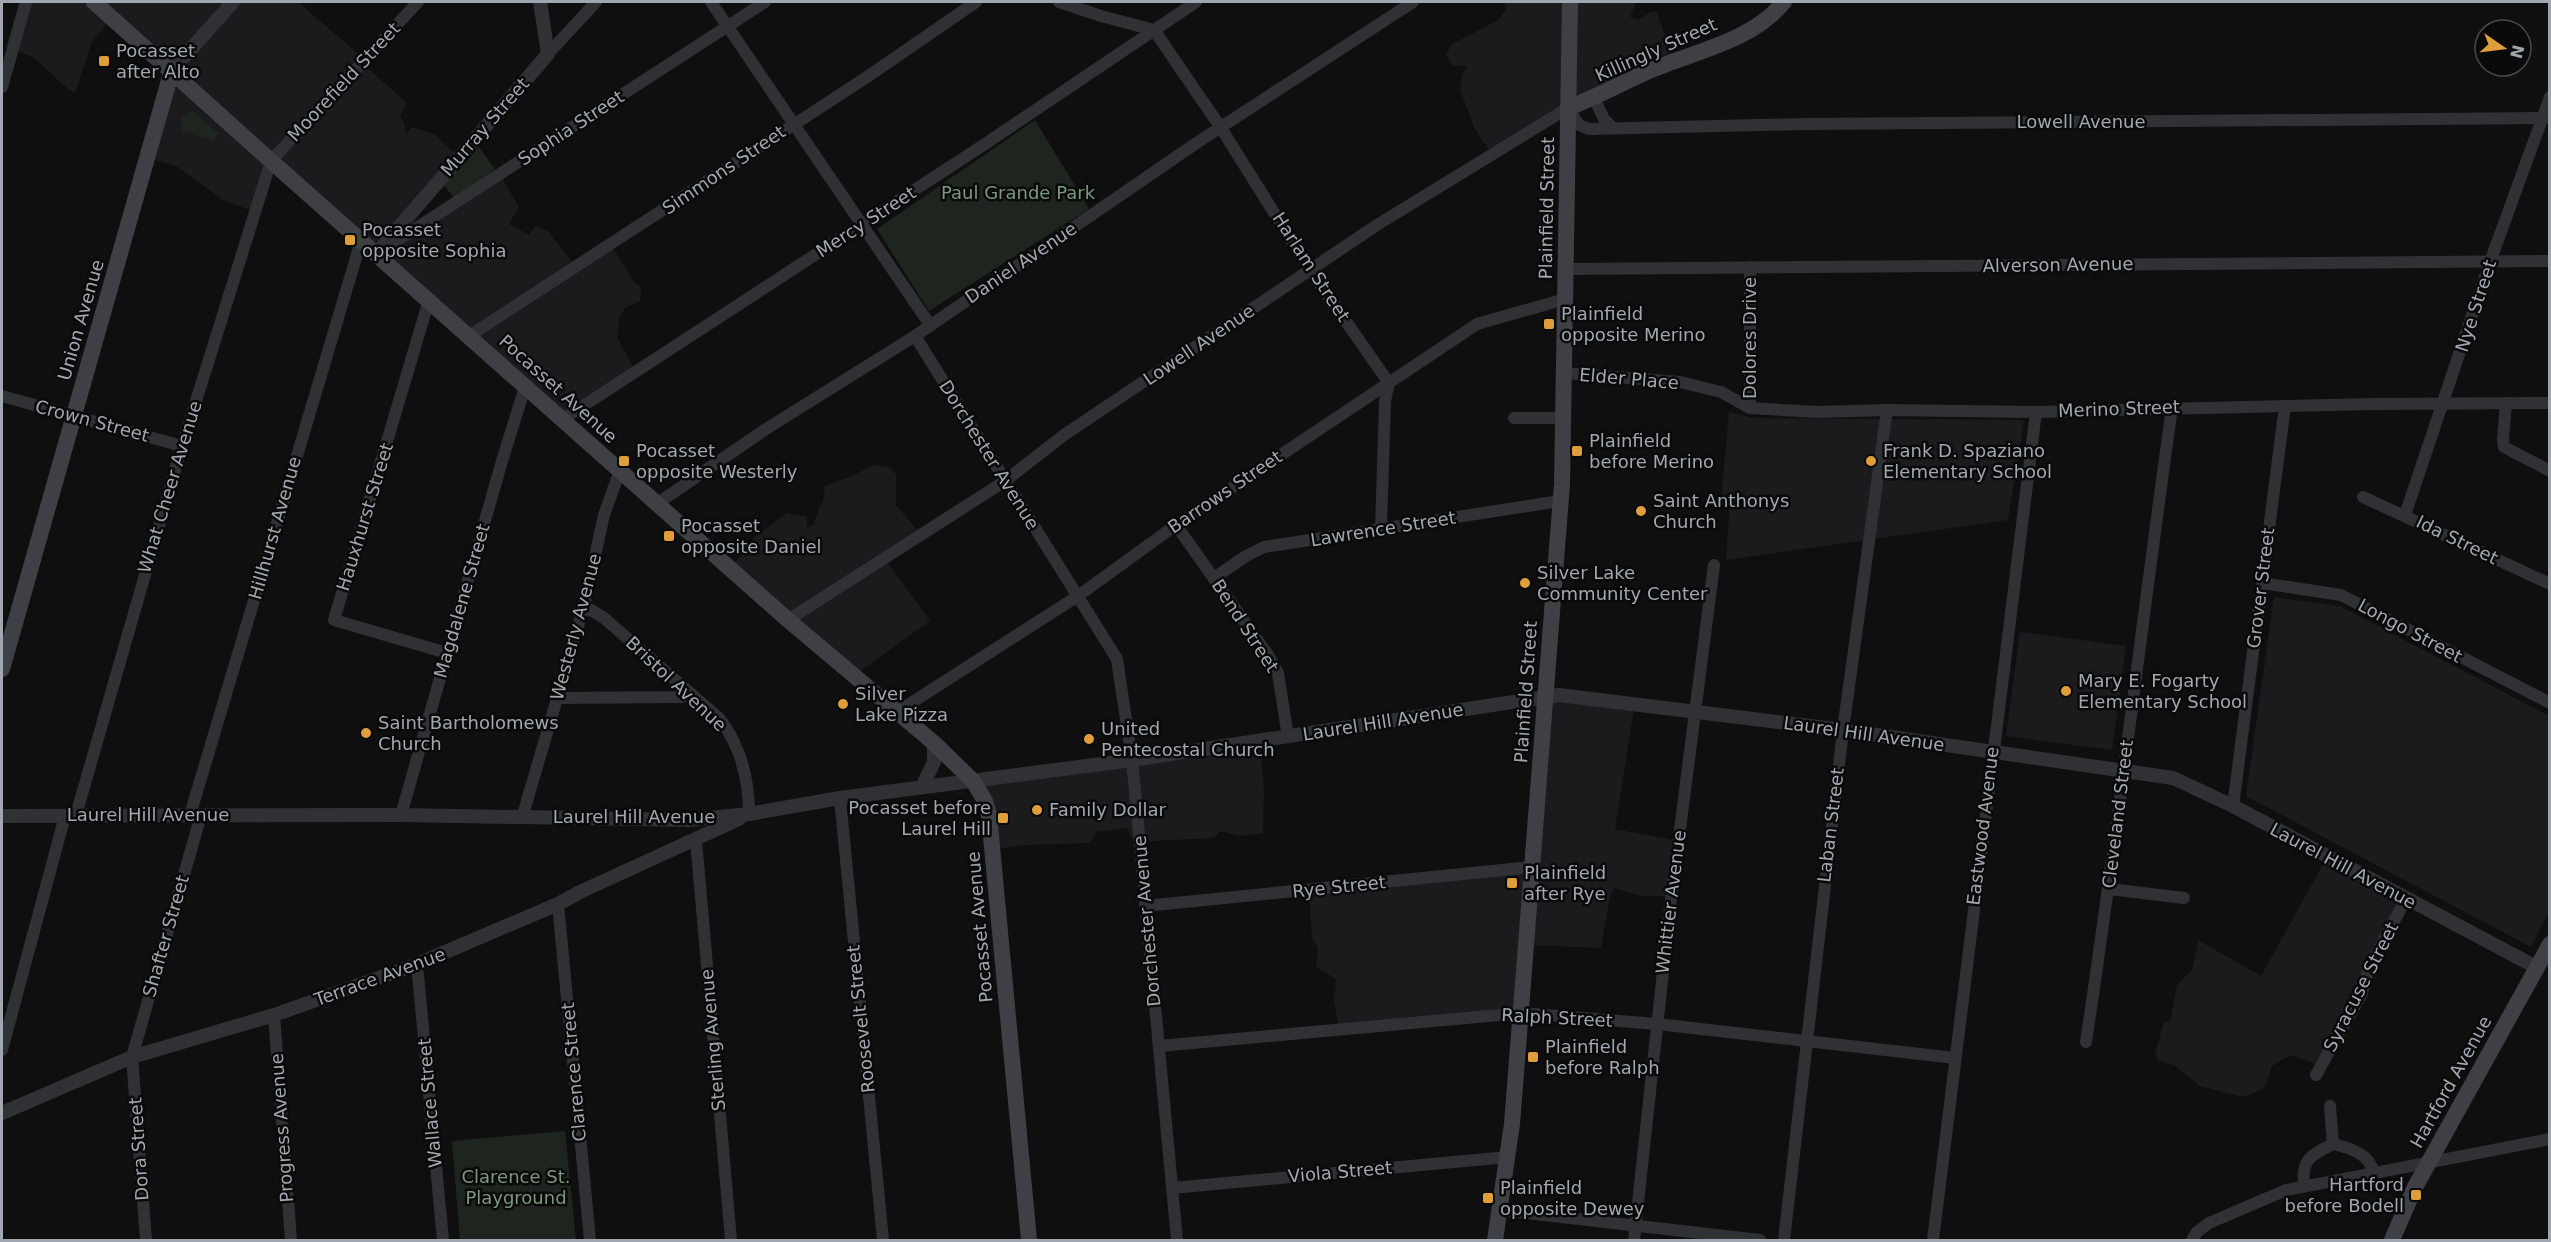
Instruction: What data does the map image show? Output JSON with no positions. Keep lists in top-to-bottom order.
{
  "streets": {
    "main road": [
      "Killingly Street",
      "Plainfield Street",
      "Union Avenue",
      "Pocasset Avenue",
      "Hartford Avenue"
    ],
    "street": [
      "Moorefield Street",
      "Lowell Avenue",
      "Murray Street",
      "Sophia Street",
      "Simmons Street",
      "Mercy Street",
      "Daniel Avenue",
      "Alverson Avenue",
      "Harlam Street",
      "Nye Street",
      "Dolores Drive",
      "Elder Place",
      "Merino Street",
      "Crown Street",
      "Dorchester Avenue",
      "What Cheer Avenue",
      "Barrows Street",
      "Hauxhurst Street",
      "Hillhurst Avenue",
      "Lawrence Street",
      "Ida Street",
      "Grover Street",
      "Magdalene Street",
      "Bend Street",
      "Westerly Avenue",
      "Longo Street",
      "Bristol Avenue",
      "Laurel Hill Avenue",
      "Cleveland Street",
      "Laban Street",
      "Eastwood Avenue",
      "Rye Street",
      "Whittier Avenue",
      "Shafter Street",
      "Terrace Avenue",
      "Syracuse Street",
      "Ralph Street",
      "Roosevelt Street",
      "Sterling Avenue",
      "Clarence Street",
      "Wallace Street",
      "Progress Avenue",
      "Dora Street",
      "Viola Street"
    ]
  },
  "crossings": [
    ["Killingly Street", "Lowell Avenue"],
    ["Killingly Street", "Plainfield Street"],
    ["Moorefield Street", "Pocasset Avenue"],
    ["Moorefield Street", "What Cheer Avenue"],
    ["Lowell Avenue", "Plainfield Street"],
    ["Lowell Avenue", "Harlam Street"],
    ["Lowell Avenue", "Nye Street"],
    ["Lowell Avenue", "Pocasset Avenue"],
    ["Lowell Avenue", "Dorchester Avenue"],
    ["Murray Street", "Sophia Street"],
    ["Murray Street", "Pocasset Avenue"],
    ["Sophia Street", "Pocasset Avenue"],
    ["Simmons Street", "Pocasset Avenue"],
    ["Plainfield Street", "Alverson Avenue"],
    ["Plainfield Street", "Elder Place"],
    ["Plainfield Street", "Barrows Street"],
    ["Plainfield Street", "Lawrence Street"],
    ["Plainfield Street", "Laurel Hill Avenue"],
    ["Plainfield Street", "Rye Street"],
    ["Plainfield Street", "Ralph Street"],
    ["Plainfield Street", "Viola Street"],
    ["Mercy Street", "Harlam Street"],
    ["Mercy Street", "Pocasset Avenue"],
    ["Daniel Avenue", "Harlam Street"],
    ["Daniel Avenue", "Pocasset Avenue"],
    ["Daniel Avenue", "Dorchester Avenue"],
    ["Alverson Avenue", "Nye Street"],
    ["Alverson Avenue", "Dolores Drive"],
    ["Harlam Street", "Barrows Street"],
    ["Nye Street", "Merino Street"],
    ["Nye Street", "Ida Street"],
    ["Union Avenue", "Pocasset Avenue"],
    ["Union Avenue", "Crown Street"],
    ["Dolores Drive", "Merino Street"],
    ["Elder Place", "Merino Street"],
    ["Pocasset Avenue", "What Cheer Avenue"],
    ["Pocasset Avenue", "Barrows Street"],
    ["Pocasset Avenue", "Hauxhurst Street"],
    ["Pocasset Avenue", "Hillhurst Avenue"],
    ["Pocasset Avenue", "Magdalene Street"],
    ["Pocasset Avenue", "Westerly Avenue"],
    ["Pocasset Avenue", "Laurel Hill Avenue"],
    ["Merino Street", "Grover Street"],
    ["Merino Street", "Cleveland Street"],
    ["Merino Street", "Laban Street"],
    ["Merino Street", "Eastwood Avenue"],
    ["Crown Street", "What Cheer Avenue"],
    ["Dorchester Avenue", "Barrows Street"],
    ["Dorchester Avenue", "Laurel Hill Avenue"],
    ["Dorchester Avenue", "Rye Street"],
    ["Dorchester Avenue", "Ralph Street"],
    ["Dorchester Avenue", "Viola Street"],
    ["What Cheer Avenue", "Laurel Hill Avenue"],
    ["Barrows Street", "Bend Street"],
    ["Hauxhurst Street", "Magdalene Street"],
    ["Hillhurst Avenue", "Laurel Hill Avenue"],
    ["Hillhurst Avenue", "Shafter Street"],
    ["Lawrence Street", "Bend Street"],
    ["Grover Street", "Longo Street"],
    ["Grover Street", "Laurel Hill Avenue"],
    ["Magdalene Street", "Laurel Hill Avenue"],
    ["Bend Street", "Laurel Hill Avenue"],
    ["Westerly Avenue", "Bristol Avenue"],
    ["Westerly Avenue", "Laurel Hill Avenue"],
    ["Bristol Avenue", "Laurel Hill Avenue"],
    ["Bristol Avenue", "Terrace Avenue"],
    ["Laurel Hill Avenue", "Cleveland Street"],
    ["Laurel Hill Avenue", "Laban Street"],
    ["Laurel Hill Avenue", "Eastwood Avenue"],
    ["Laurel Hill Avenue", "Whittier Avenue"],
    ["Laurel Hill Avenue", "Shafter Street"],
    ["Laurel Hill Avenue", "Terrace Avenue"],
    ["Laurel Hill Avenue", "Syracuse Street"],
    ["Laurel Hill Avenue", "Roosevelt Street"],
    ["Laurel Hill Avenue", "Hartford Avenue"],
    ["Laban Street", "Ralph Street"],
    ["Eastwood Avenue", "Ralph Street"],
    ["Whittier Avenue", "Ralph Street"],
    ["Shafter Street", "Terrace Avenue"],
    ["Shafter Street", "Dora Street"],
    ["Terrace Avenue", "Sterling Avenue"],
    ["Terrace Avenue", "Clarence Street"],
    ["Terrace Avenue", "Wallace Street"],
    ["Terrace Avenue", "Progress Avenue"],
    ["Terrace Avenue", "Dora Street"]
  ],
  "parks": ["Paul Grande Park", "Clarence St. Playground"],
  "places": {
    "transit": [
      "Pocasset after Alto",
      "Pocasset opposite Sophia",
      "Plainfield opposite Merino",
      "Plainfield before Merino",
      "Pocasset opposite Westerly",
      "Pocasset opposite Daniel",
      "Pocasset before Laurel Hill",
      "Plainfield after Rye",
      "Plainfield before Ralph",
      "Hartford before Bodell",
      "Plainfield opposite Dewey"
    ],
    "other": [
      "Frank D. Spaziano Elementary School",
      "Saint Anthonys Church",
      "Silver Lake Community Center",
      "Mary E. Fogarty Elementary School",
      "Silver Lake Pizza",
      "Saint Bartholomews Church",
      "United Pentecostal Church",
      "Family Dollar"
    ]
  },
  "north": "right"
}
